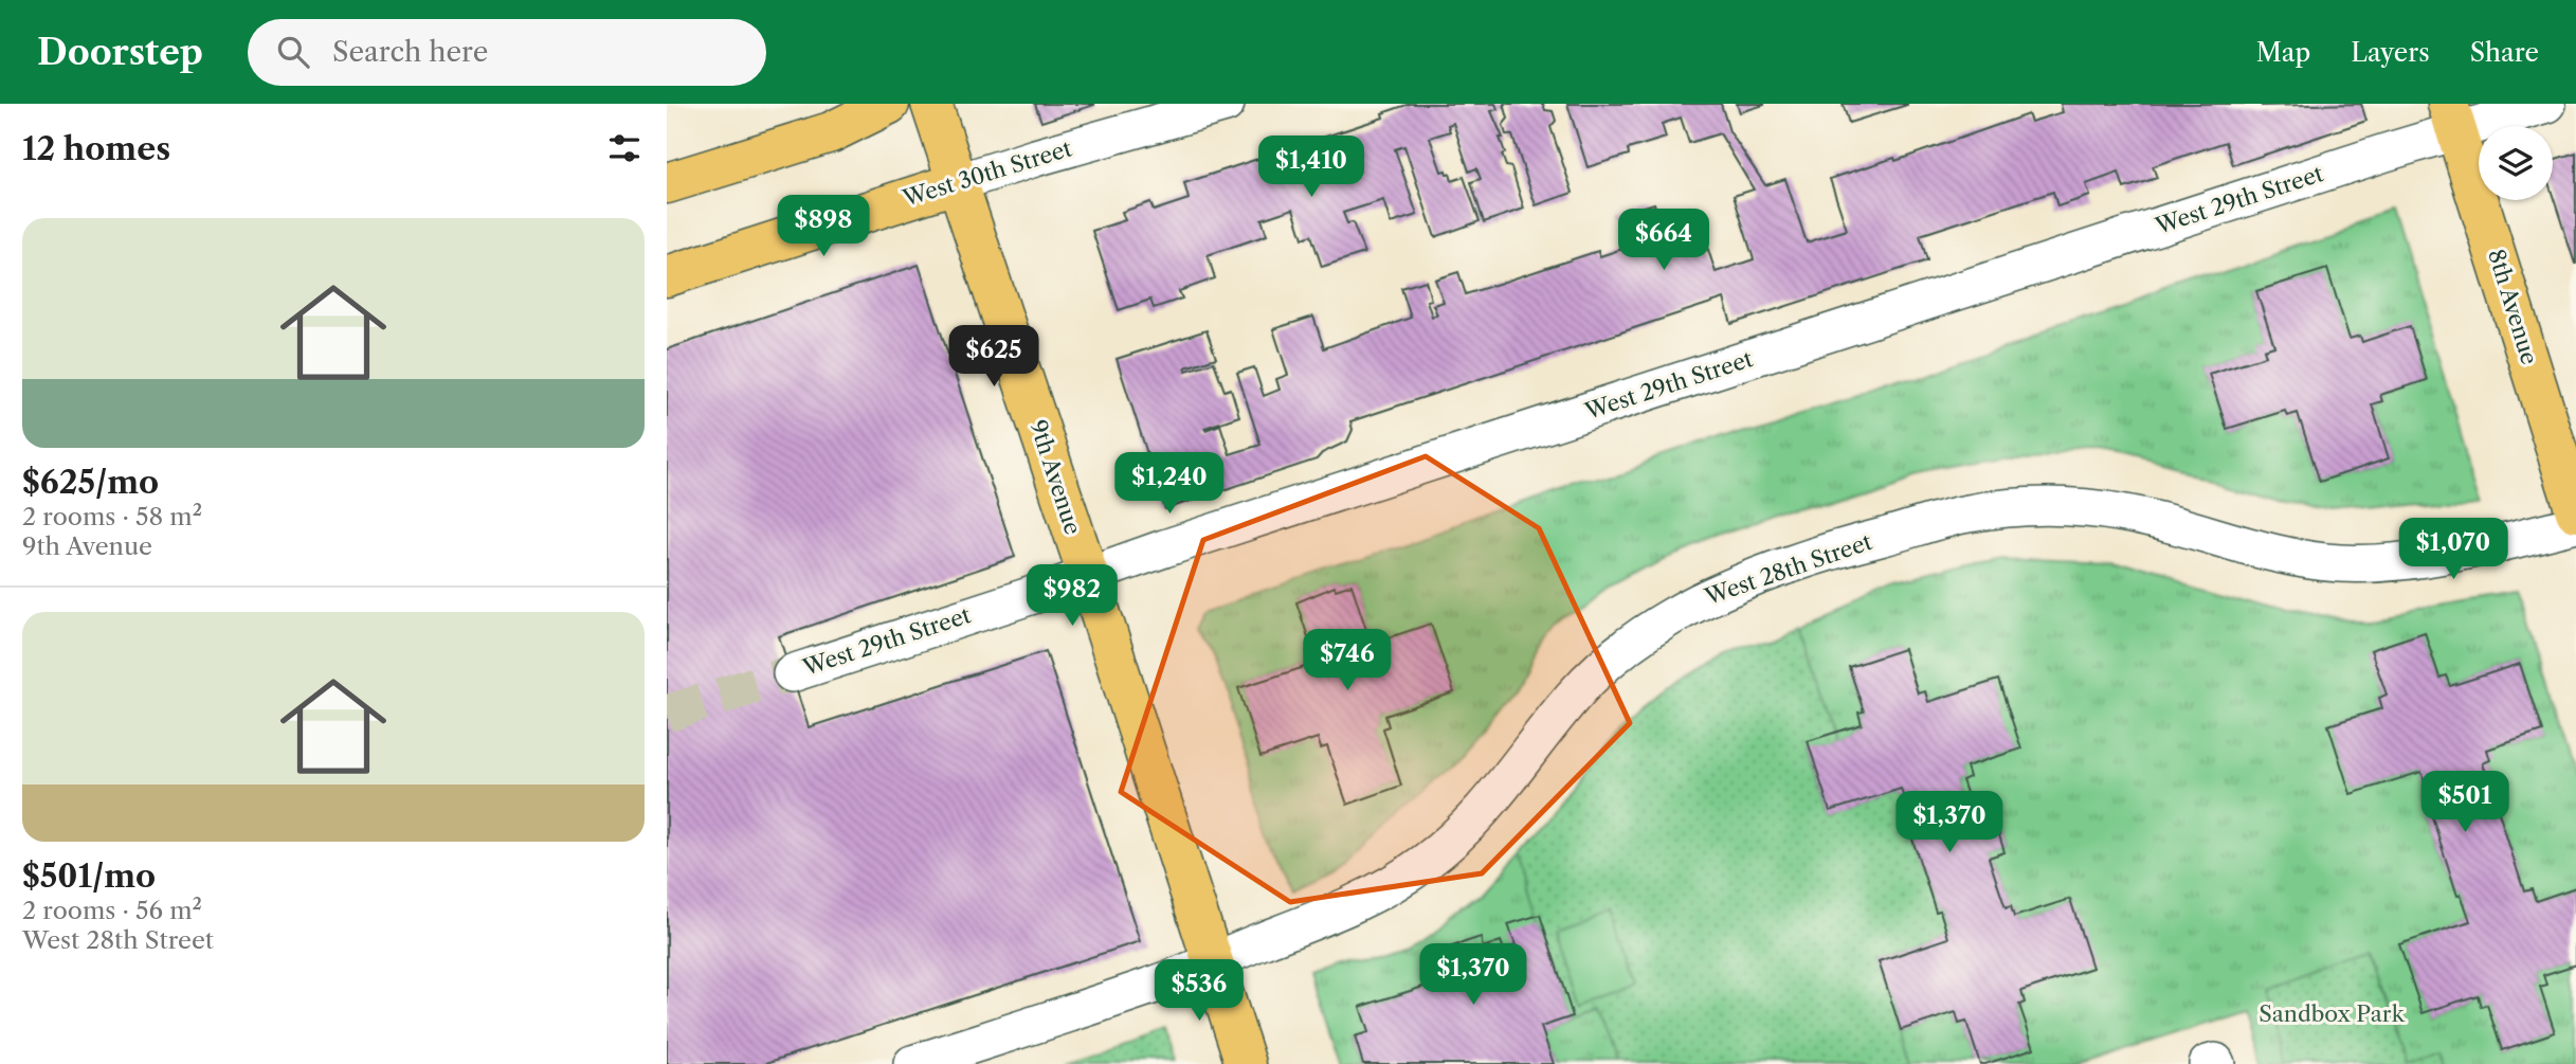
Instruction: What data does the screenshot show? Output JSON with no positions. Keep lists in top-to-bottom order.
{
  "streets": {
    "main road": ["West 30th Street", "8th Avenue", "9th Avenue"],
    "street": ["West 29th Street", "West 28th Street"]
  },
  "crossings": [
    ["West 30th Street", "9th Avenue"],
    ["West 29th Street", "8th Avenue"],
    ["West 29th Street", "9th Avenue"],
    ["9th Avenue", "West 28th Street"]
  ],
  "parks": ["Sandbox Park"],
  "page": {
    "header": "Doorstep",
    "search": "Search here",
    "nav": ["Map", "Layers", "Share"],
    "heading": "12 homes",
    "price": [
      "$1,410",
      "$898",
      "$664",
      "$625",
      "$1,240",
      "$1,070",
      "$982",
      "$746",
      "$501",
      "$1,370",
      "$1,370",
      "$536"
    ],
    "list": [
      {
        "name": "$625/mo",
        "note": "2 rooms · 58 m² · 9th Avenue"
      },
      {
        "name": "$501/mo",
        "note": "2 rooms · 56 m² · West 28th Street"
      }
    ]
  }
}
